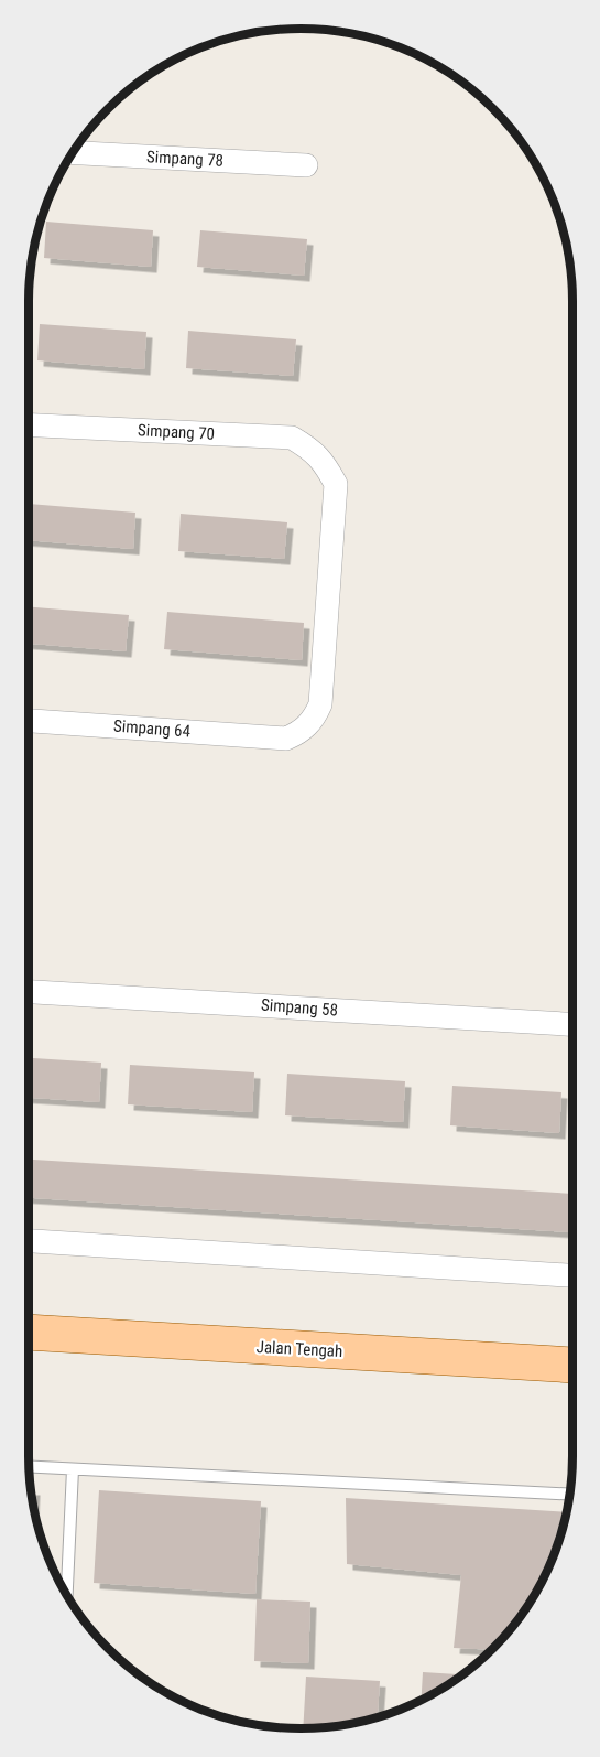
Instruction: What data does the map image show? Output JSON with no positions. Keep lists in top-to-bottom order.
{
  "streets": {
    "main road": ["Jalan Tengah"],
    "street": [
      "Simpang 78",
      "Simpang 70",
      "Simpang 64",
      "Simpang 58"
    ]
  },
  "crossings": [
    ["Simpang 70", "Simpang 64"]
  ]
}
